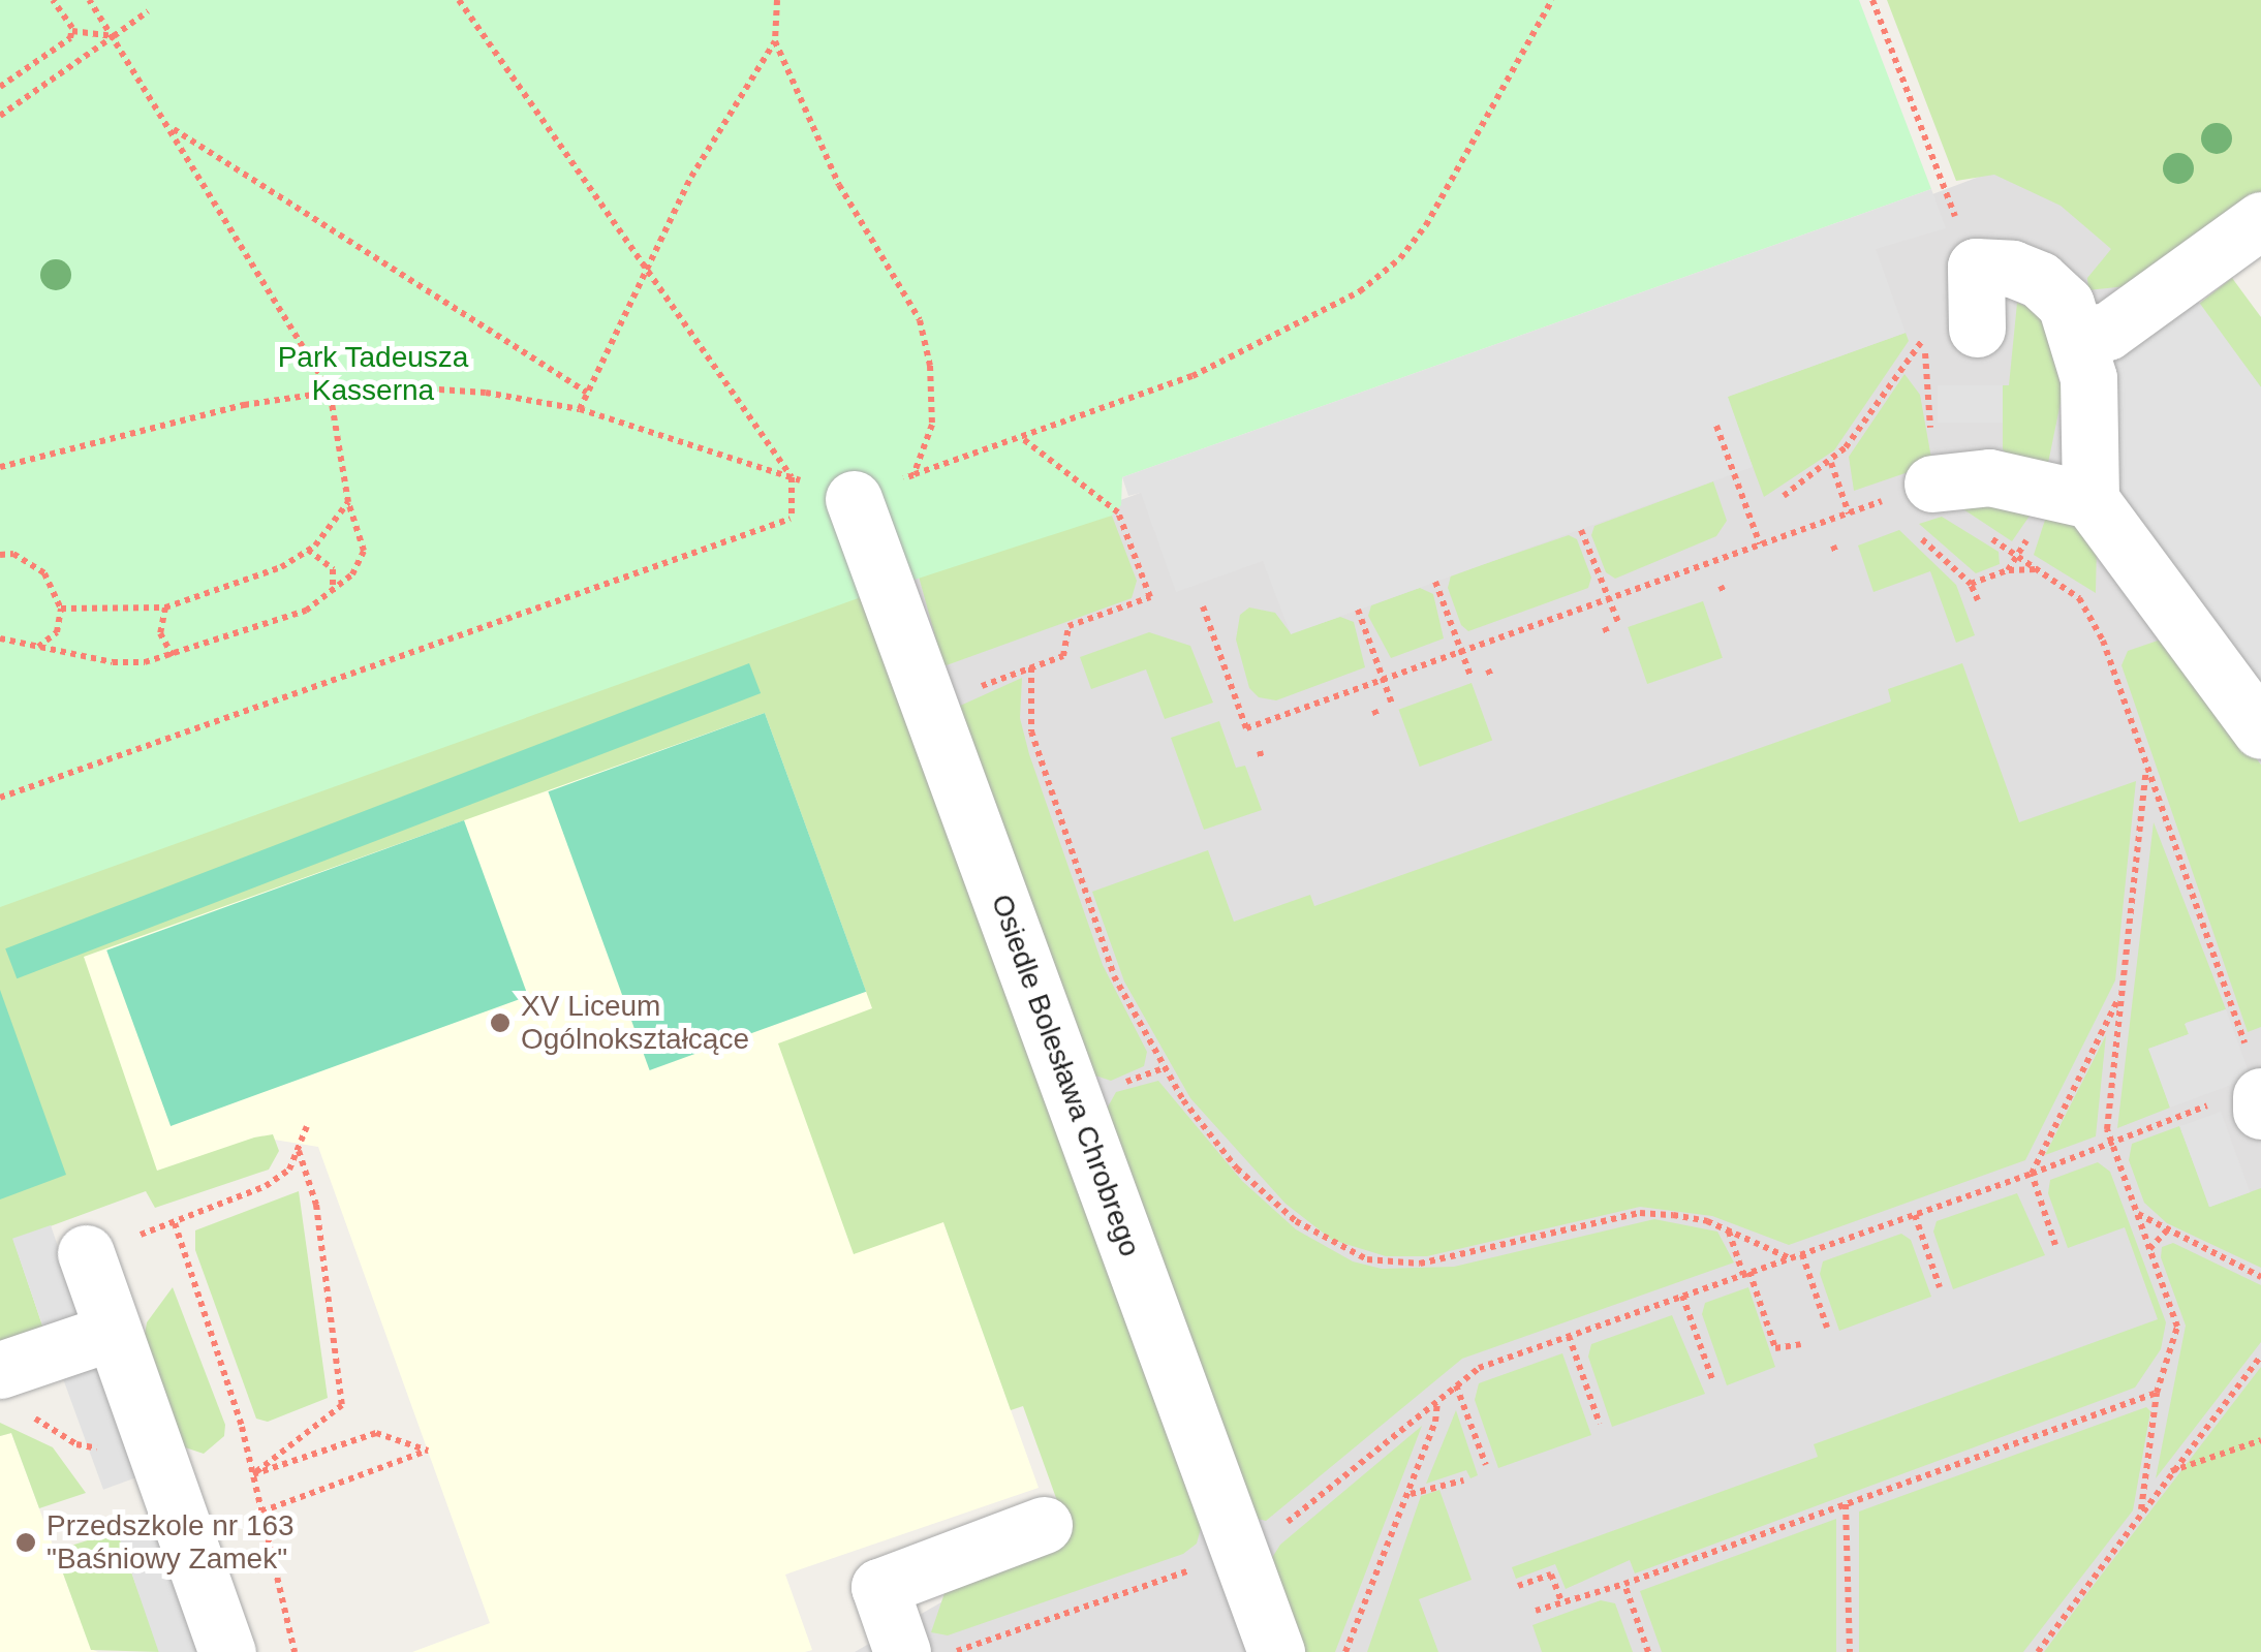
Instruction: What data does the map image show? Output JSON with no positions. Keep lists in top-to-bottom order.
{
  "streets": {
    "street": ["Osiedle Bolesława Chrobrego"]
  },
  "parks": ["Park Tadeusza Kasserna"],
  "places": ["XV Liceum Ogólnokształcące", "Przedszkole nr 163 \"Baśniowy Zamek\""]
}
